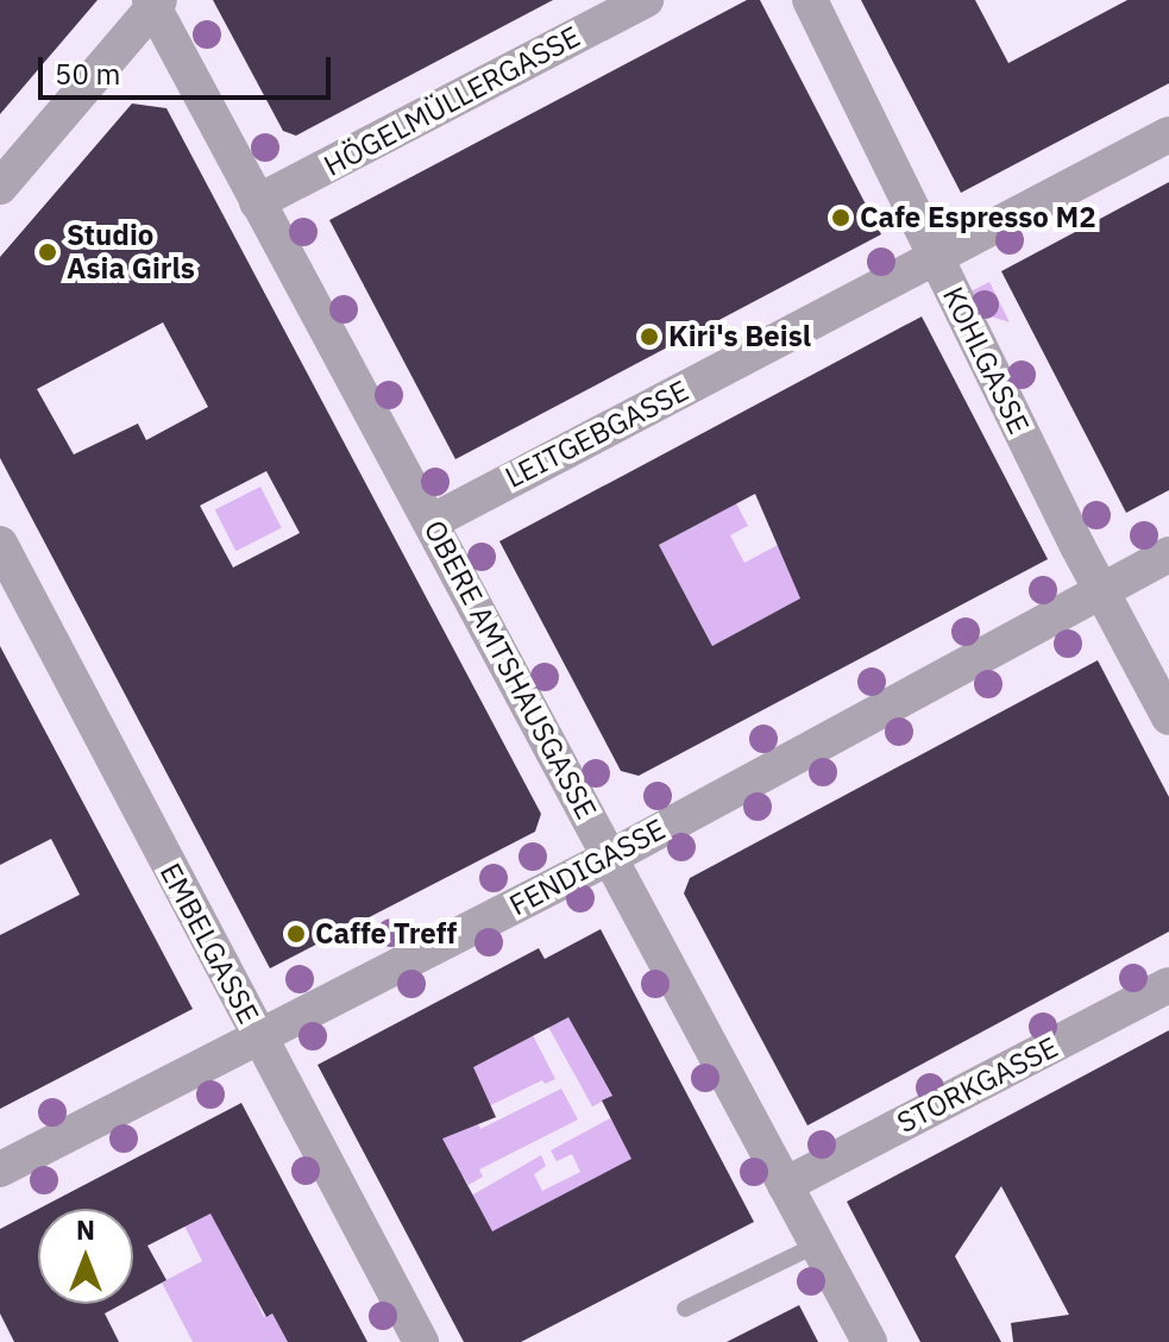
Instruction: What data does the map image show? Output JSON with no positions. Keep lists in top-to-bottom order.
{
  "streets": {
    "street": [
      "HÖGELMÜLLERGASSE",
      "KOHLGASSE",
      "LEITGEBGASSE",
      "OBERE AMTSHAUSGASSE",
      "FENDIGASSE",
      "EMBELGASSE",
      "STORKGASSE"
    ]
  },
  "crossings": [
    ["HÖGELMÜLLERGASSE", "OBERE AMTSHAUSGASSE"],
    ["KOHLGASSE", "LEITGEBGASSE"],
    ["KOHLGASSE", "FENDIGASSE"],
    ["LEITGEBGASSE", "OBERE AMTSHAUSGASSE"],
    ["OBERE AMTSHAUSGASSE", "FENDIGASSE"],
    ["OBERE AMTSHAUSGASSE", "STORKGASSE"],
    ["FENDIGASSE", "EMBELGASSE"]
  ],
  "places": [
    "Cafe Espresso M2",
    "Studio Asia Girls",
    "Kiri's Beisl",
    "Caffe Treff"
  ],
  "scale_bar": "50 m",
  "north": "top"
}
